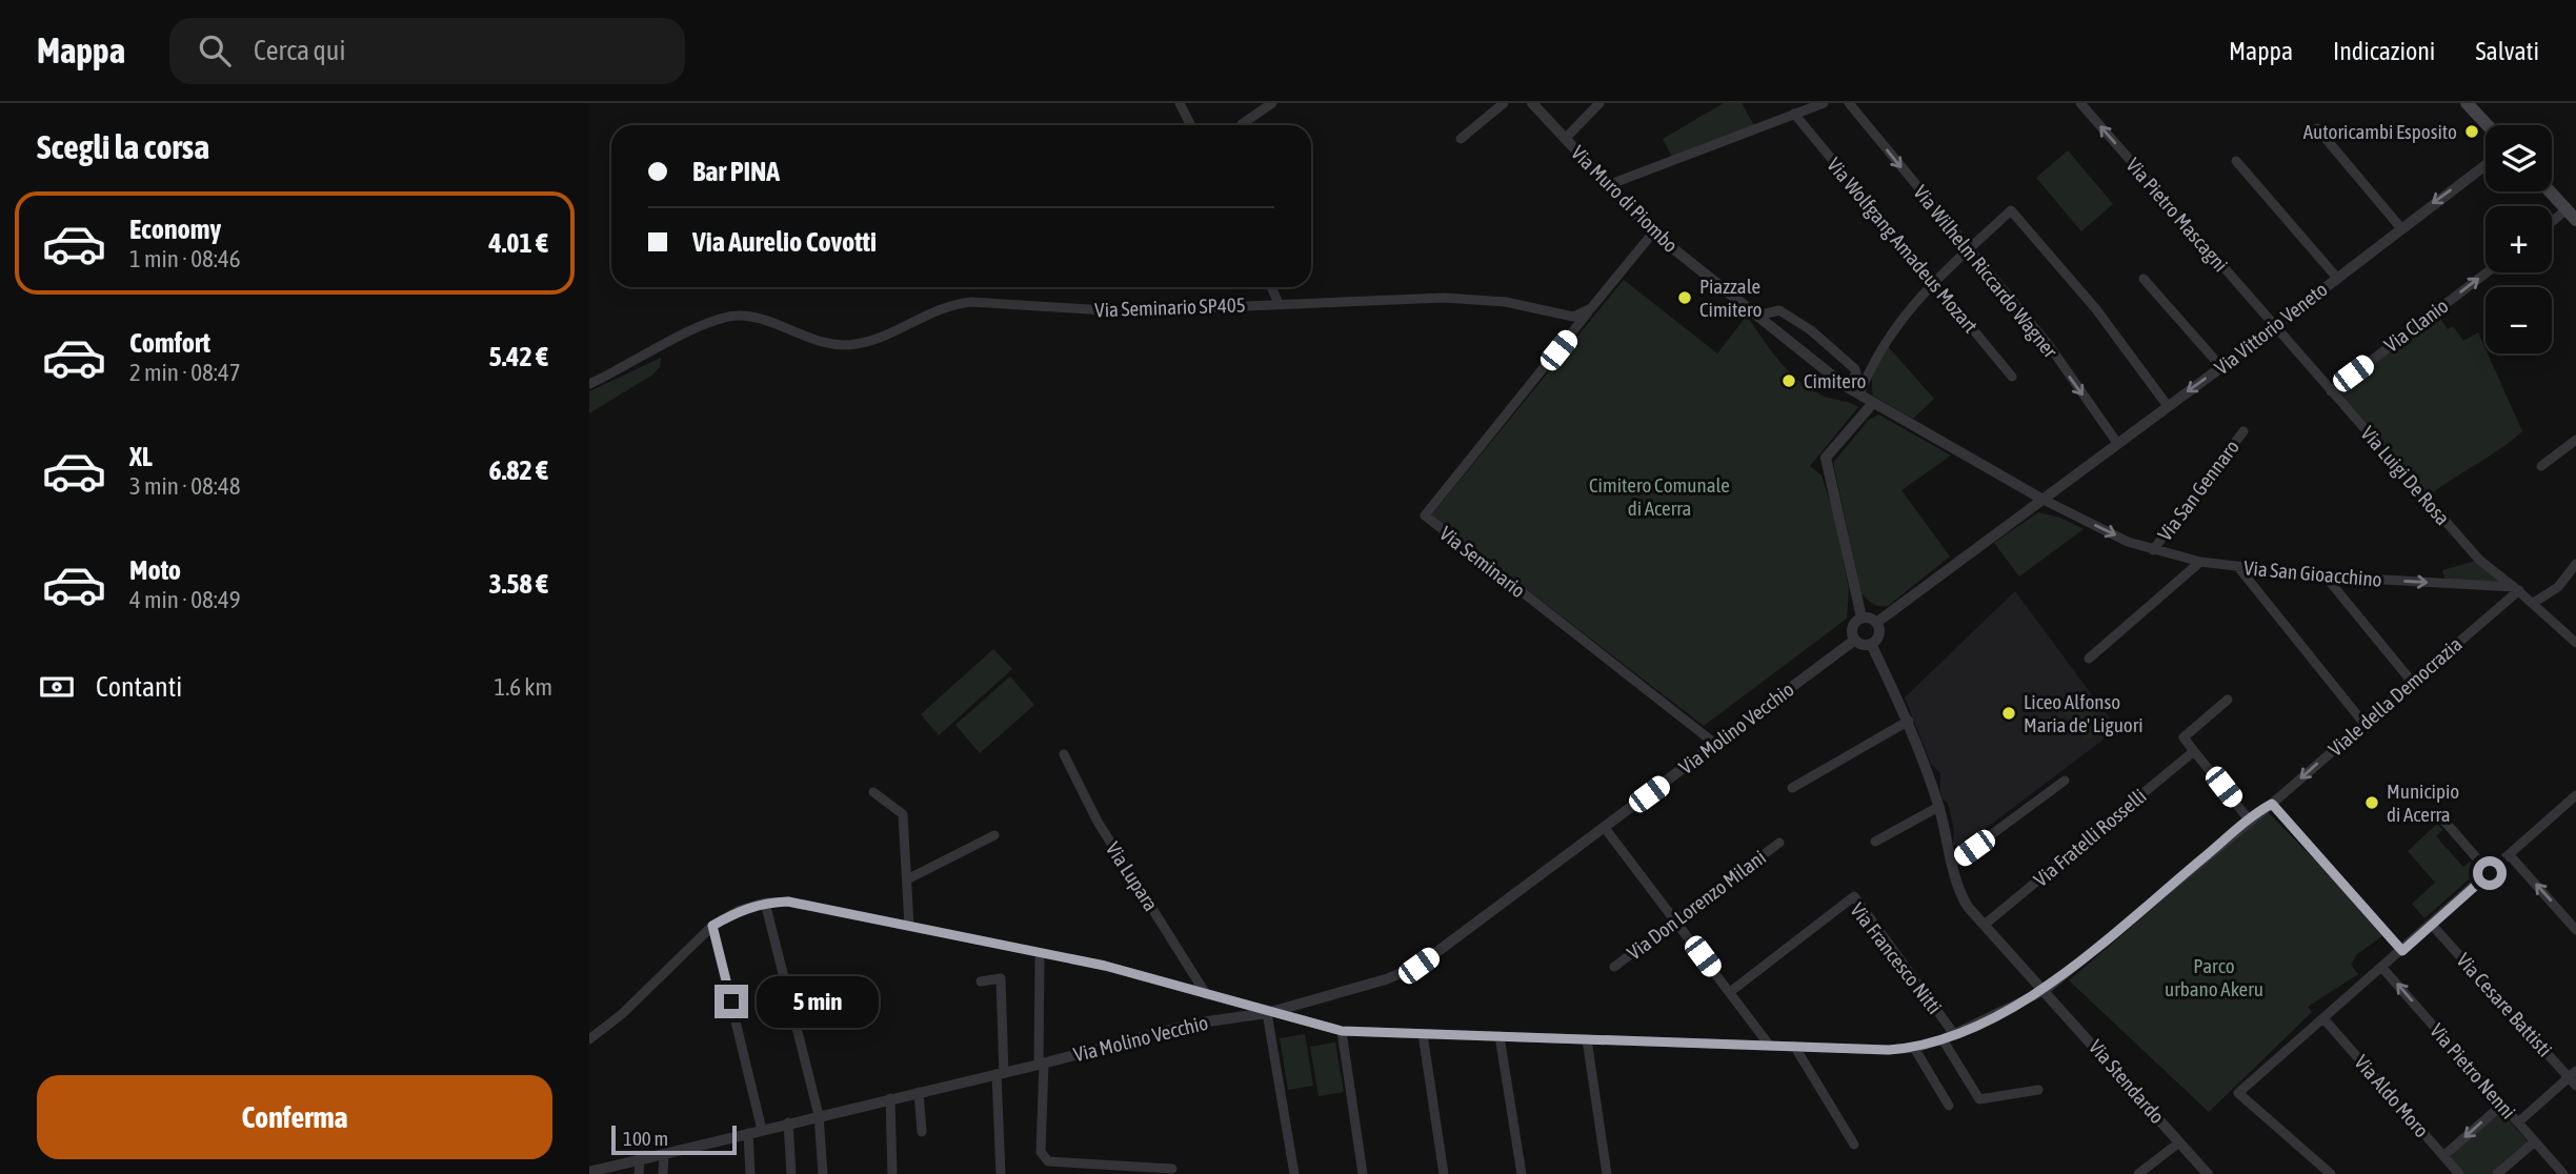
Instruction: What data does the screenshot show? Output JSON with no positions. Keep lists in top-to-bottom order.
{
  "streets": {
    "street": [
      "Via Muro di Piombo",
      "Via Pietro Mascagni",
      "Via Wolfgang Amadeus Mozart",
      "Via Wilhelm Riccardo Wagner",
      "Via Seminario SP405",
      "Via Clanio",
      "Via Vittorio Veneto",
      "Via Luigi De Rosa",
      "Via San Gennaro",
      "Via Seminario",
      "Via San Gioacchino",
      "Viale della Democrazia",
      "Via Molino Vecchio",
      "Via Fratelli Rosselli",
      "Via Lupara",
      "Via Don Lorenzo Milani",
      "Via Francesco Nitti",
      "Via Cesare Battisti",
      "Via Pietro Nenni",
      "Via Stendardo",
      "Via Aldo Moro"
    ]
  },
  "crossings": [
    ["Via Muro di Piombo", "Via Vittorio Veneto"],
    ["Via Muro di Piombo", "Via San Gioacchino"],
    ["Via Pietro Mascagni", "Via Vittorio Veneto"],
    ["Via Pietro Mascagni", "Via Luigi De Rosa"],
    ["Via Wilhelm Riccardo Wagner", "Via Vittorio Veneto"],
    ["Via Seminario SP405", "Via Seminario"],
    ["Via Clanio", "Via Luigi De Rosa"],
    ["Via Vittorio Veneto", "Via Luigi De Rosa"],
    ["Via Vittorio Veneto", "Via San Gioacchino"],
    ["Via Luigi De Rosa", "Via San Gioacchino"],
    ["Via Luigi De Rosa", "Viale della Democrazia"],
    ["Via San Gennaro", "Via San Gioacchino"],
    ["Via Seminario", "Via Molino Vecchio"],
    ["Via San Gioacchino", "Viale della Democrazia"],
    ["Viale della Democrazia", "Via Molino Vecchio"],
    ["Viale della Democrazia", "Via Lupara"],
    ["Viale della Democrazia", "Via Francesco Nitti"],
    ["Viale della Democrazia", "Via Stendardo"],
    ["Via Molino Vecchio", "Via Stendardo"],
    ["Via Fratelli Rosselli", "Via Stendardo"]
  ],
  "one_way": [
    "Via Wilhelm Riccardo Wagner",
    "Via Clanio",
    "Via San Gioacchino",
    "Via Pietro Nenni"
  ],
  "parks": ["Cimitero Comunale di Acerra", "Parco urbano Akeru"],
  "places": [
    "Autoricambi Esposito",
    "Piazzale Cimitero",
    "Cimitero",
    "Liceo Alfonso Maria de' Liguori",
    "Municipio di Acerra"
  ],
  "scale_bar": "100 m",
  "page": {
    "header": "Mappa",
    "search": "Cerca qui",
    "nav": ["Mappa", "Indicazioni", "Salvati"],
    "heading": "Scegli la corsa",
    "map_buttons": ["+", "−"],
    "banner": ["Bar PINA", "Via Aurelio Covotti"],
    "list": [
      {
        "name": "Economy",
        "note": "1 min · 08:46",
        "value": "4.01 €"
      },
      {
        "name": "Comfort",
        "note": "2 min · 08:47",
        "value": "5.42 €"
      },
      {
        "name": "XL",
        "note": "3 min · 08:48",
        "value": "6.82 €"
      },
      {
        "name": "Moto",
        "note": "4 min · 08:49",
        "value": "3.58 €"
      }
    ],
    "pay": ["Contanti", "1.6 km"],
    "bubble": "5 min",
    "buttons": "Conferma",
    "scale": "100 m"
  }
}
